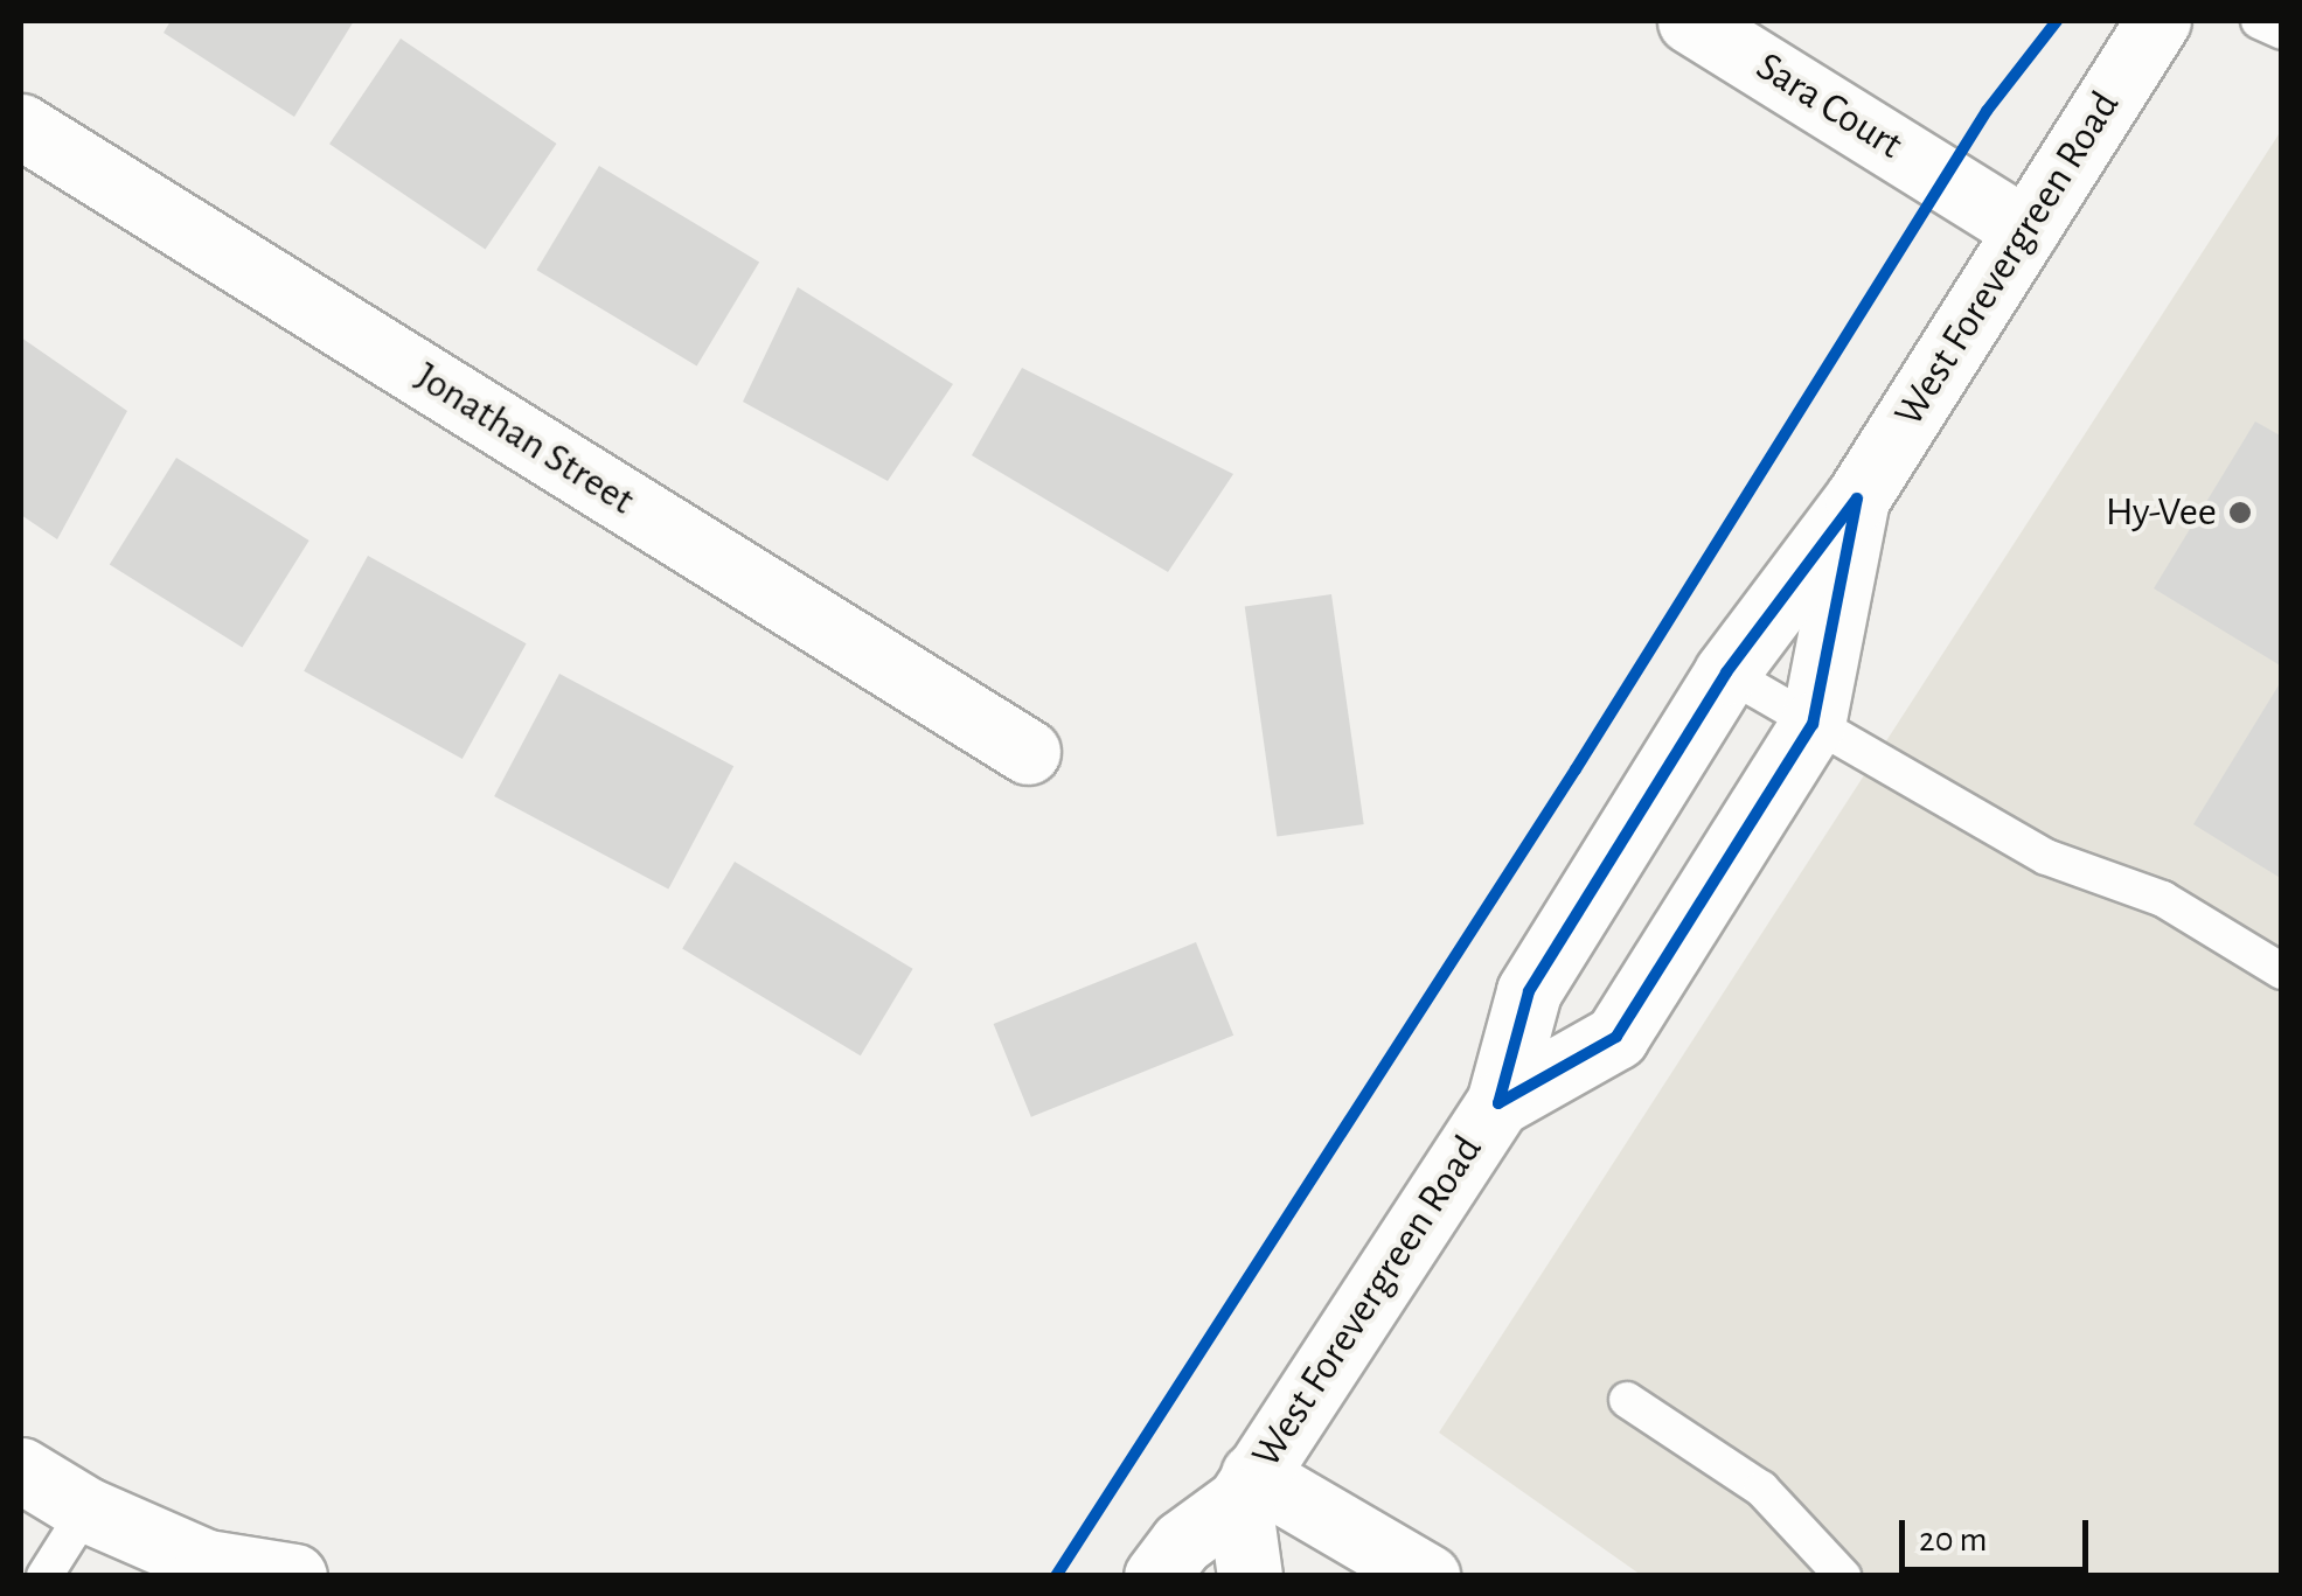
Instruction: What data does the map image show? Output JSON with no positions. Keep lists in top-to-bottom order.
{
  "streets": {
    "street": ["Sara Court", "West Forevergreen Road", "Jonathan Street"]
  },
  "crossings": [
    ["Sara Court", "West Forevergreen Road"]
  ],
  "places": ["Hy-Vee"],
  "scale_bar": "20 m"
}
